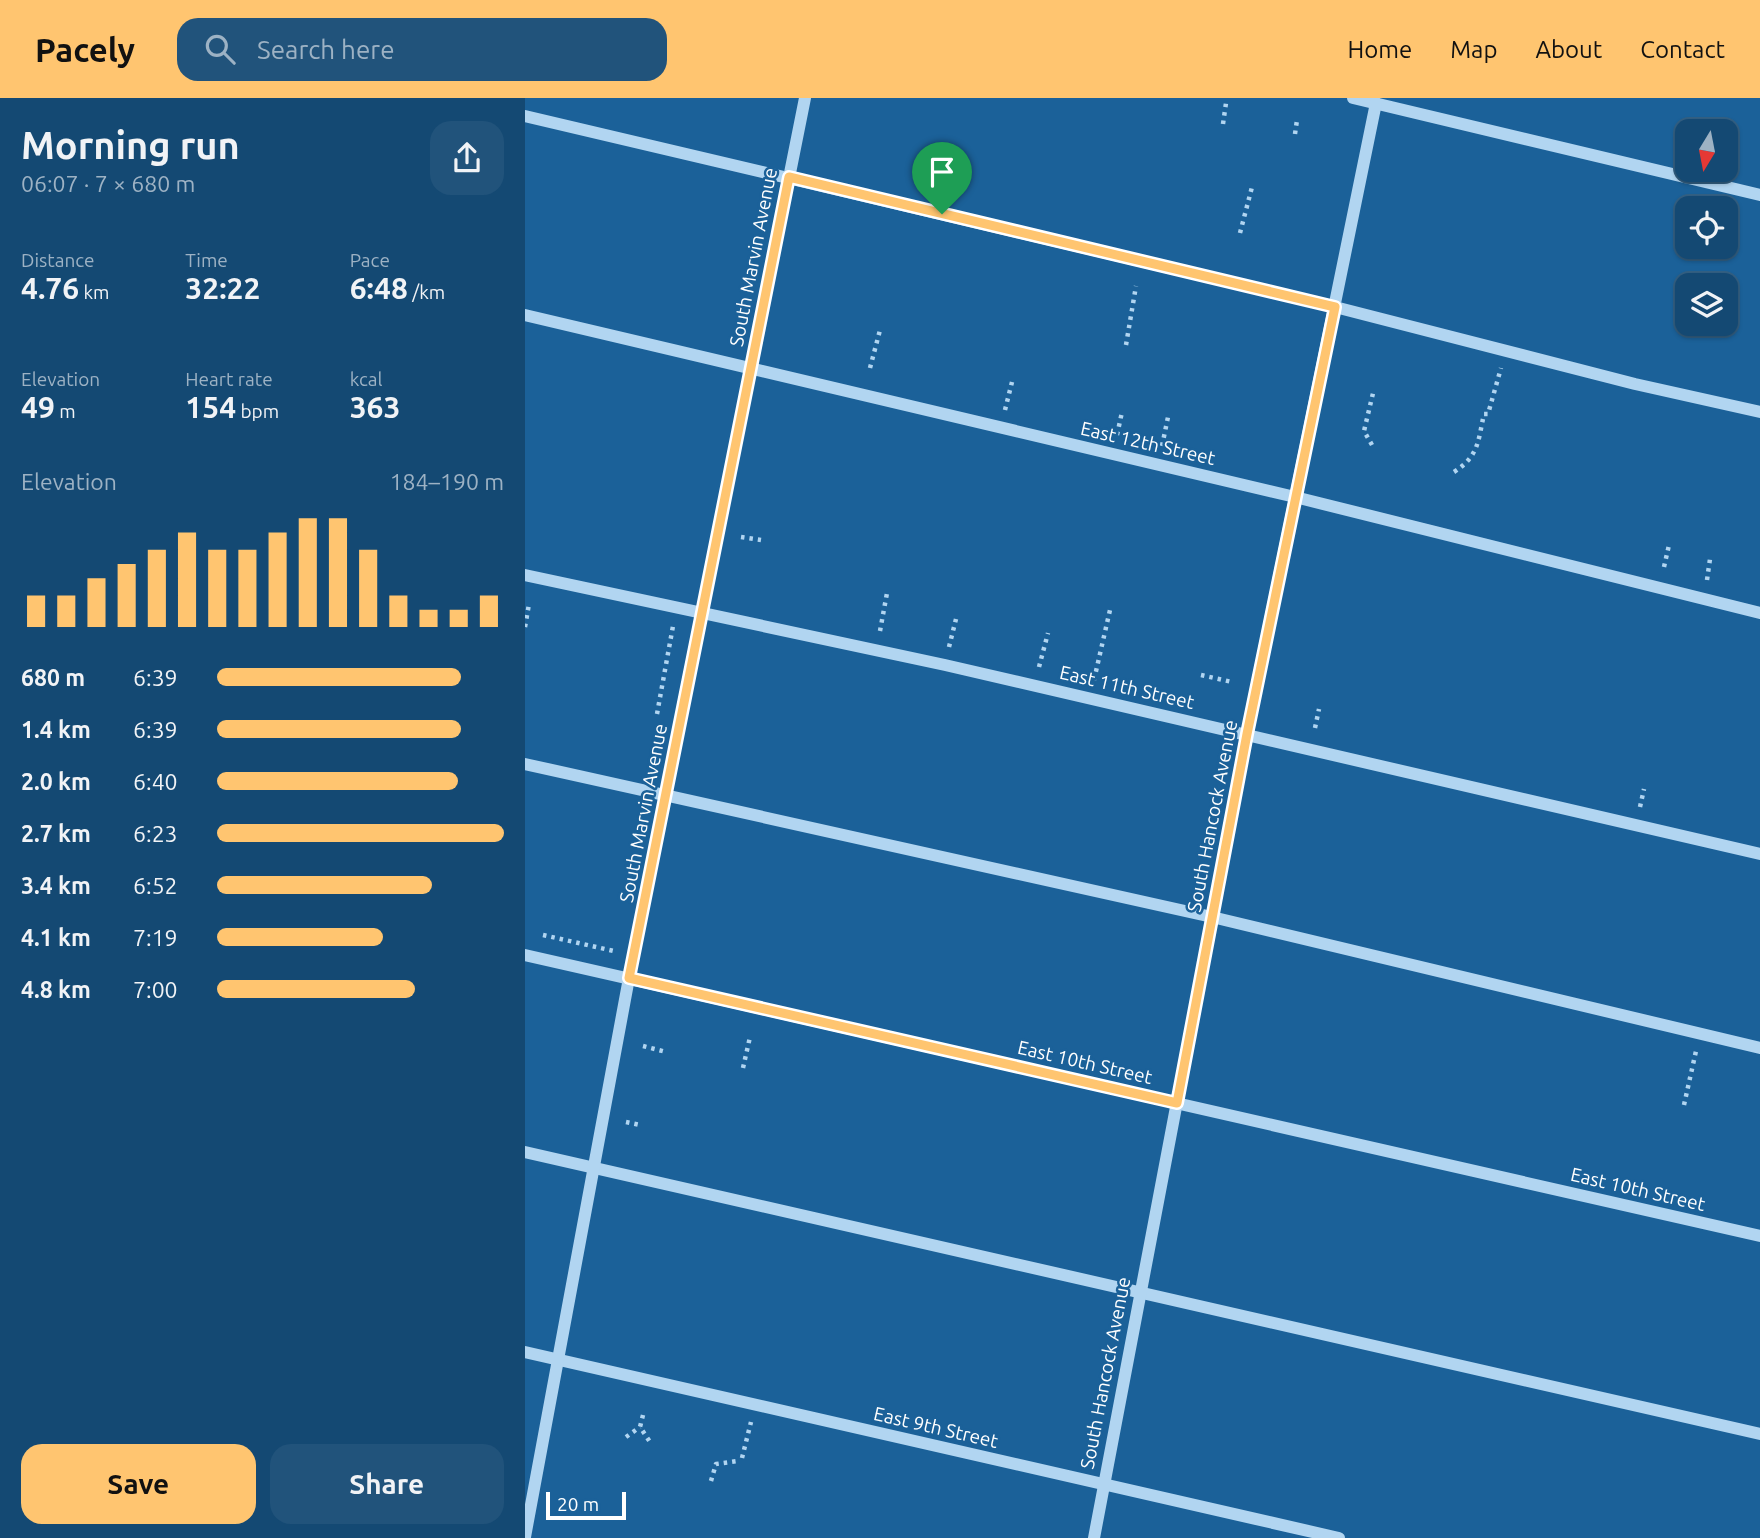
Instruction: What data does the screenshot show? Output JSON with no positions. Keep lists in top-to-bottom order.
{
  "streets": {
    "street": [
      "South Marvin Avenue",
      "East 12th Street",
      "East 11th Street",
      "South Hancock Avenue",
      "East 10th Street",
      "East 9th Street"
    ]
  },
  "crossings": [
    ["South Marvin Avenue", "East 12th Street"],
    ["South Marvin Avenue", "East 11th Street"],
    ["South Marvin Avenue", "East 10th Street"],
    ["South Marvin Avenue", "East 9th Street"],
    ["East 12th Street", "South Hancock Avenue"],
    ["East 11th Street", "South Hancock Avenue"],
    ["South Hancock Avenue", "East 10th Street"],
    ["South Hancock Avenue", "East 9th Street"]
  ],
  "scale_bar": "20 m",
  "north": "bottom",
  "page": {
    "header": "Pacely",
    "search": "Search here",
    "nav": [
      "Home",
      "Map",
      "About",
      "Contact"
    ],
    "heading": ["Morning run", "06:07 · 7 × 680 m"],
    "stats": [
      ["Distance", "4.76 km"],
      ["Time", "32:22"],
      ["Pace", "6:48 /km"],
      ["Elevation", "49 m"],
      ["Heart rate", "154 bpm"],
      ["kcal", "363"]
    ],
    "chart": ["Elevation", "184–190 m"],
    "list": [
      {
        "name": "680 m",
        "note": "6:39"
      },
      {
        "name": "1.4 km",
        "note": "6:39"
      },
      {
        "name": "2.0 km",
        "note": "6:40"
      },
      {
        "name": "2.7 km",
        "note": "6:23"
      },
      {
        "name": "3.4 km",
        "note": "6:52"
      },
      {
        "name": "4.1 km",
        "note": "7:19"
      },
      {
        "name": "4.8 km",
        "note": "7:00"
      }
    ],
    "buttons": ["Save", "Share"],
    "scale": "20 m"
  }
}
